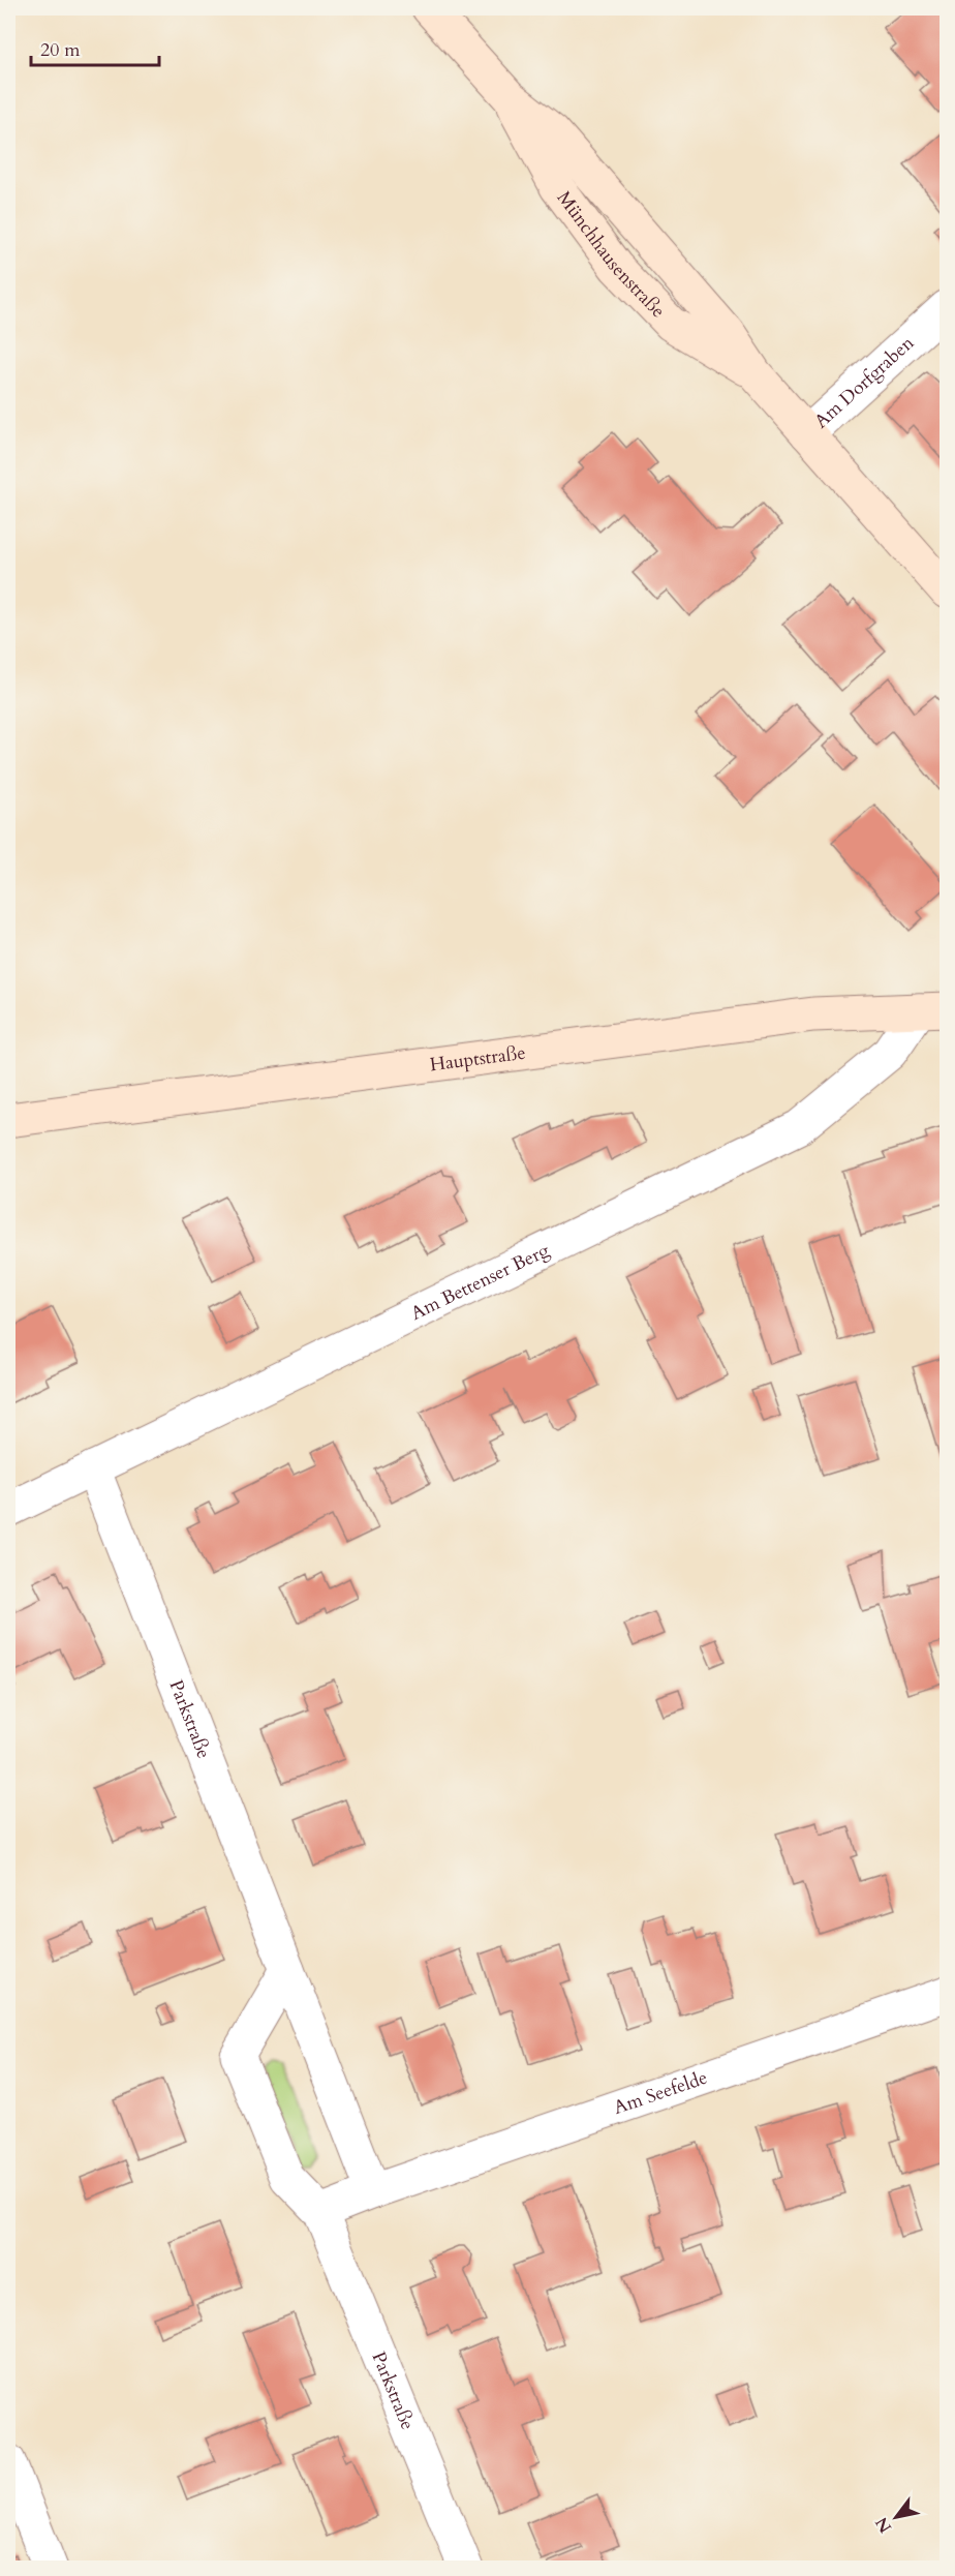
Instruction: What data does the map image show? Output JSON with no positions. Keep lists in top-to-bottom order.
{
  "streets": {
    "street": [
      "Münchhausenstraße",
      "Am Dorfgraben",
      "Hauptstraße",
      "Am Bettenser Berg",
      "Parkstraße",
      "Am Seefelde"
    ]
  },
  "crossings": [
    ["Münchhausenstraße", "Am Dorfgraben"],
    ["Hauptstraße", "Am Bettenser Berg"],
    ["Am Bettenser Berg", "Parkstraße"],
    ["Parkstraße", "Am Seefelde"]
  ],
  "scale_bar": "20 m",
  "north": "bottom left"
}
